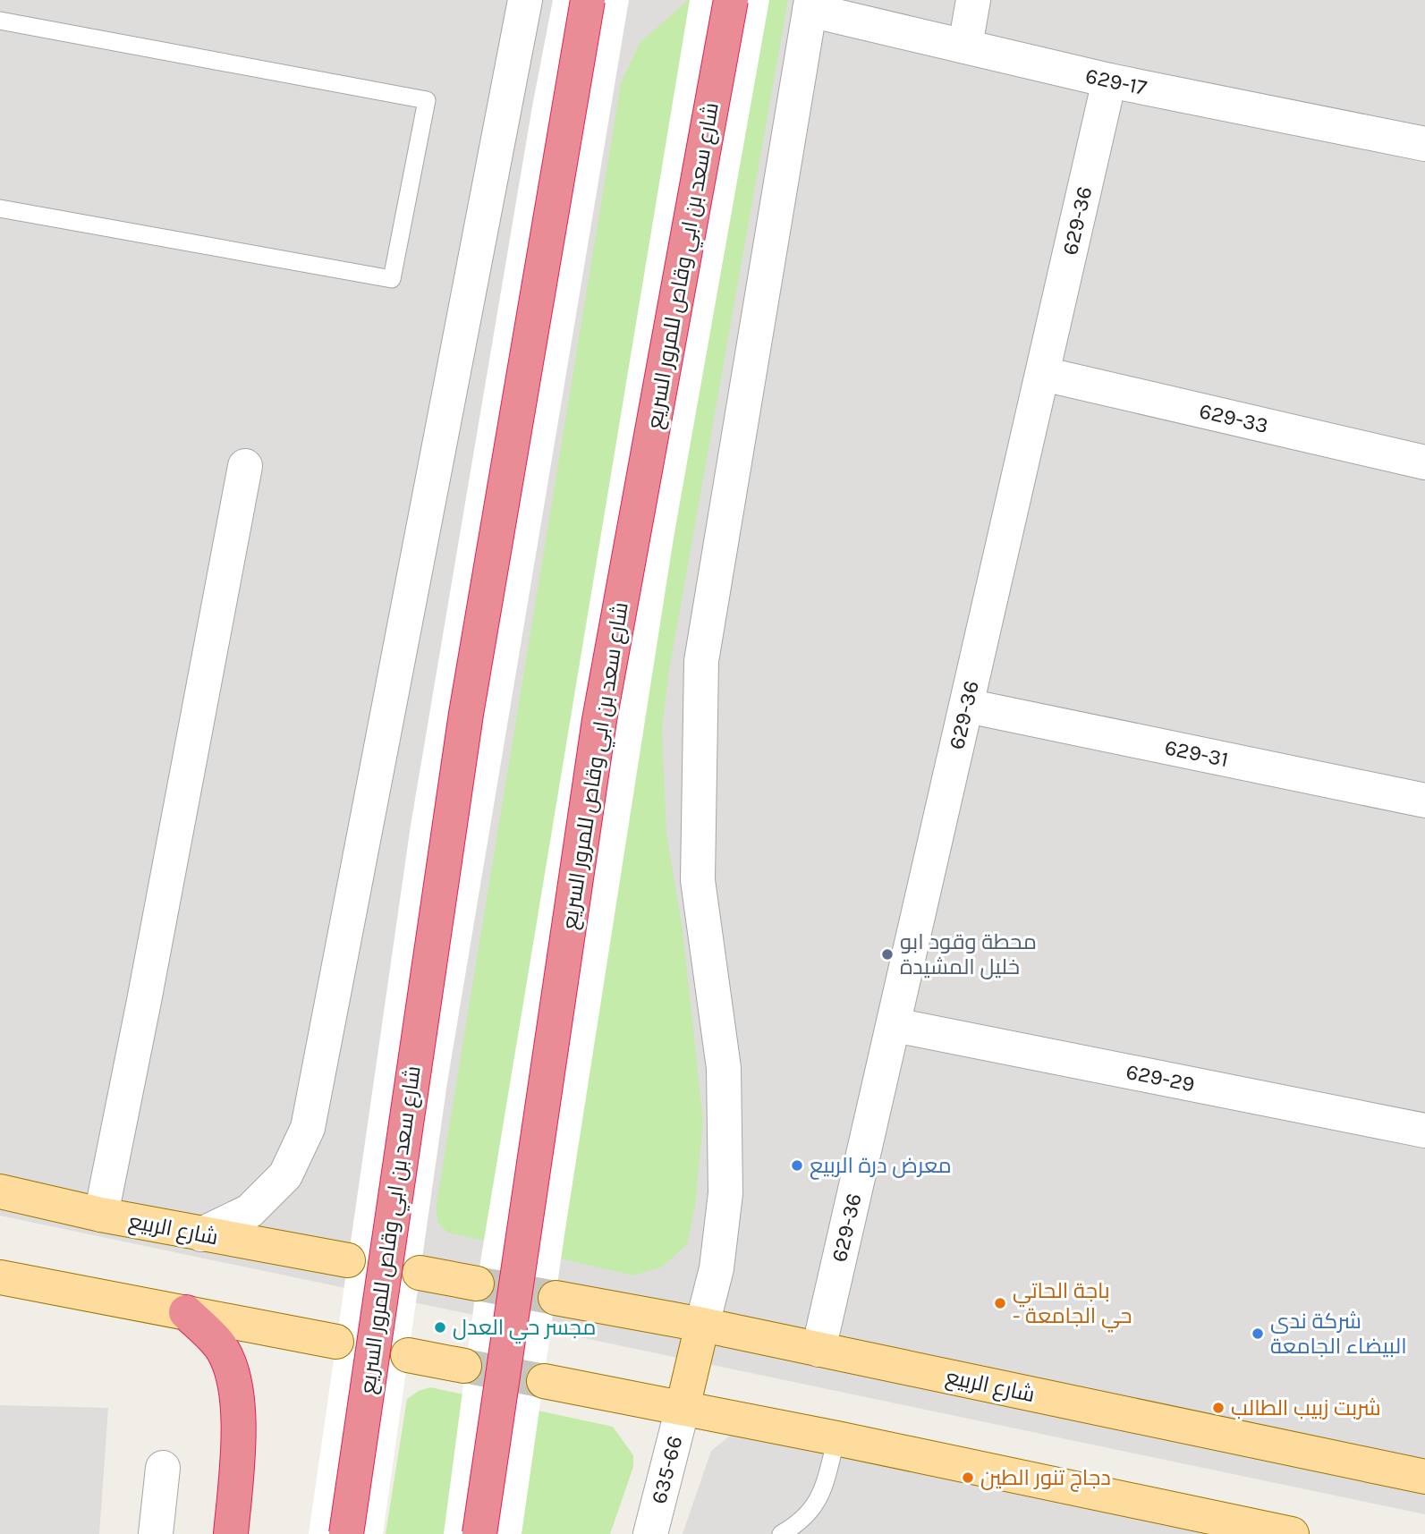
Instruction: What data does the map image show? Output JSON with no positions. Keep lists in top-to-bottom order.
{
  "streets": {
    "highway": ["شارع سعد بن ابي وقاص للمرور السريع"],
    "main road": ["شارع الربيع"],
    "street": [
      "629-17",
      "629-36",
      "629-33",
      "629-31",
      "629-29",
      "635-66"
    ]
  },
  "crossings": [
    ["629-17", "629-36"],
    ["629-36", "629-33"],
    ["629-36", "629-31"],
    ["629-36", "629-29"],
    ["629-36", "شارع الربيع"]
  ],
  "places": [
    "محطة وقود ابو خليل المشيدة",
    "معرض درة الربيع",
    "باجة الحاتي - حي الجامعة",
    "مجسر حي العدل",
    "شركة ندى البيضاء الجامعة",
    "شربت زبيب الطالب",
    "دجاج تنور الطين"
  ]
}
